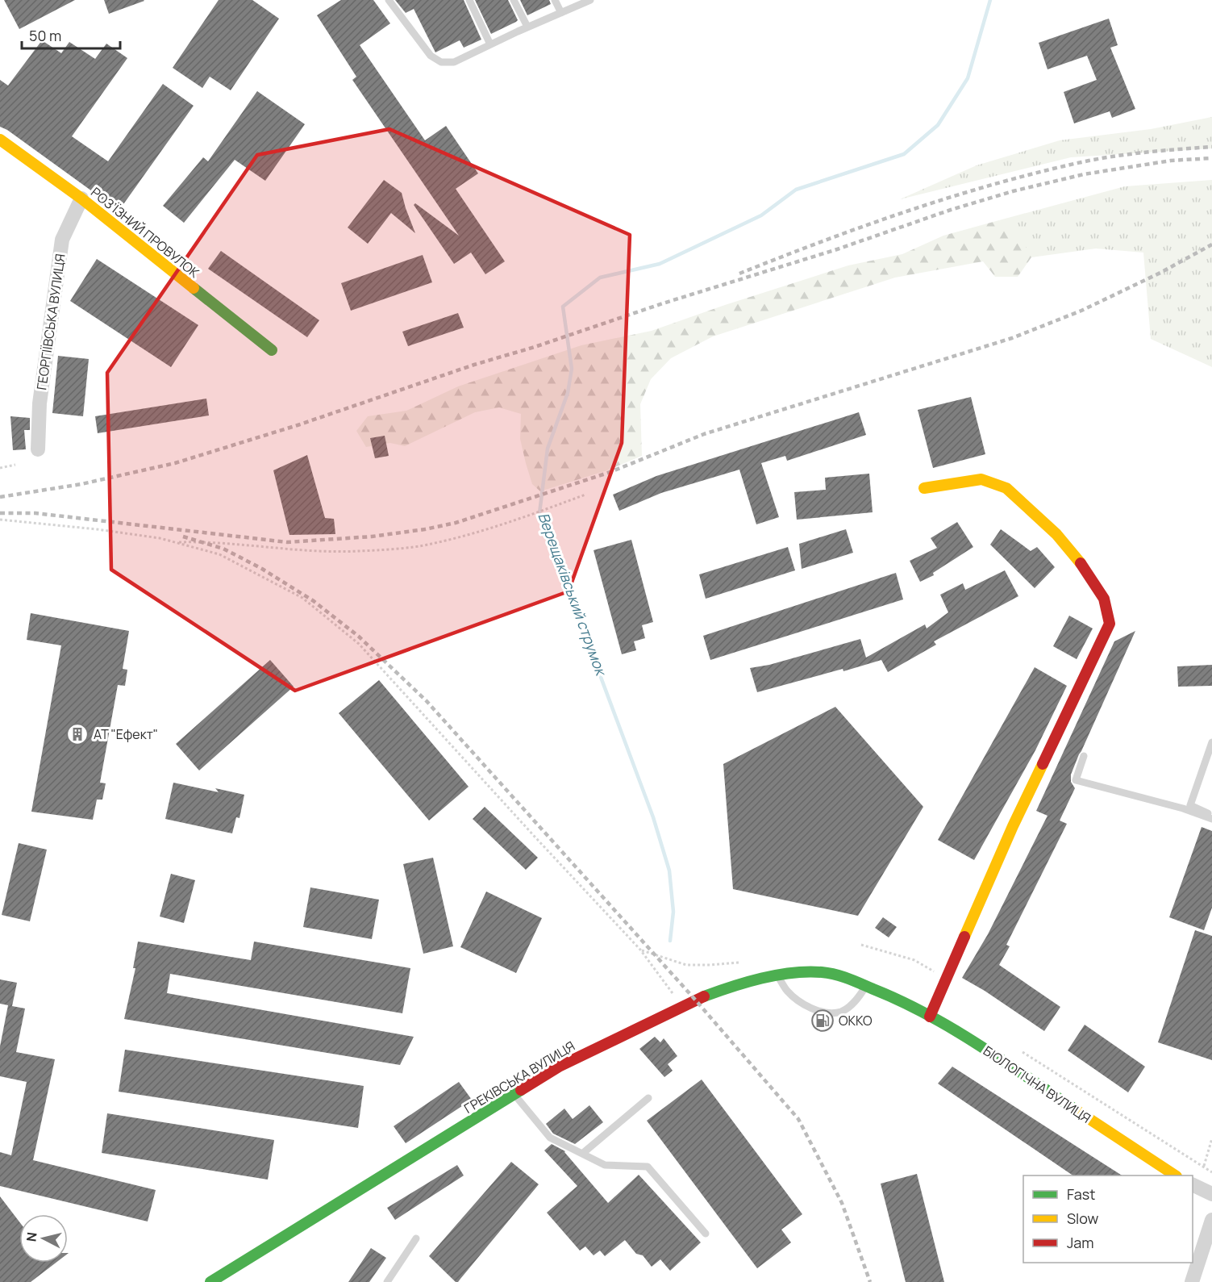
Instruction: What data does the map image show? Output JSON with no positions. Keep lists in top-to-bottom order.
{
  "streets": {
    "street": [
      "РОЗ’ЇЗНИЙ ПРОВУЛОК",
      "ГЕОРГІЇВСЬКА ВУЛИЦЯ",
      "ГРЕКІВСЬКА ВУЛИЦЯ",
      "БІОЛОГІЧНА ВУЛИЦЯ"
    ]
  },
  "crossings": [
    ["РОЗ’ЇЗНИЙ ПРОВУЛОК", "ГЕОРГІЇВСЬКА ВУЛИЦЯ"],
    ["ГРЕКІВСЬКА ВУЛИЦЯ", "БІОЛОГІЧНА ВУЛИЦЯ"]
  ],
  "water": ["Верещаківський струмок"],
  "places": {
    "building": ["АТ \"Ефект\""],
    "fuel station": ["ОККО"]
  },
  "legend": ["Fast", "Slow", "Jam"],
  "scale_bar": "50 m",
  "north": "left"
}
